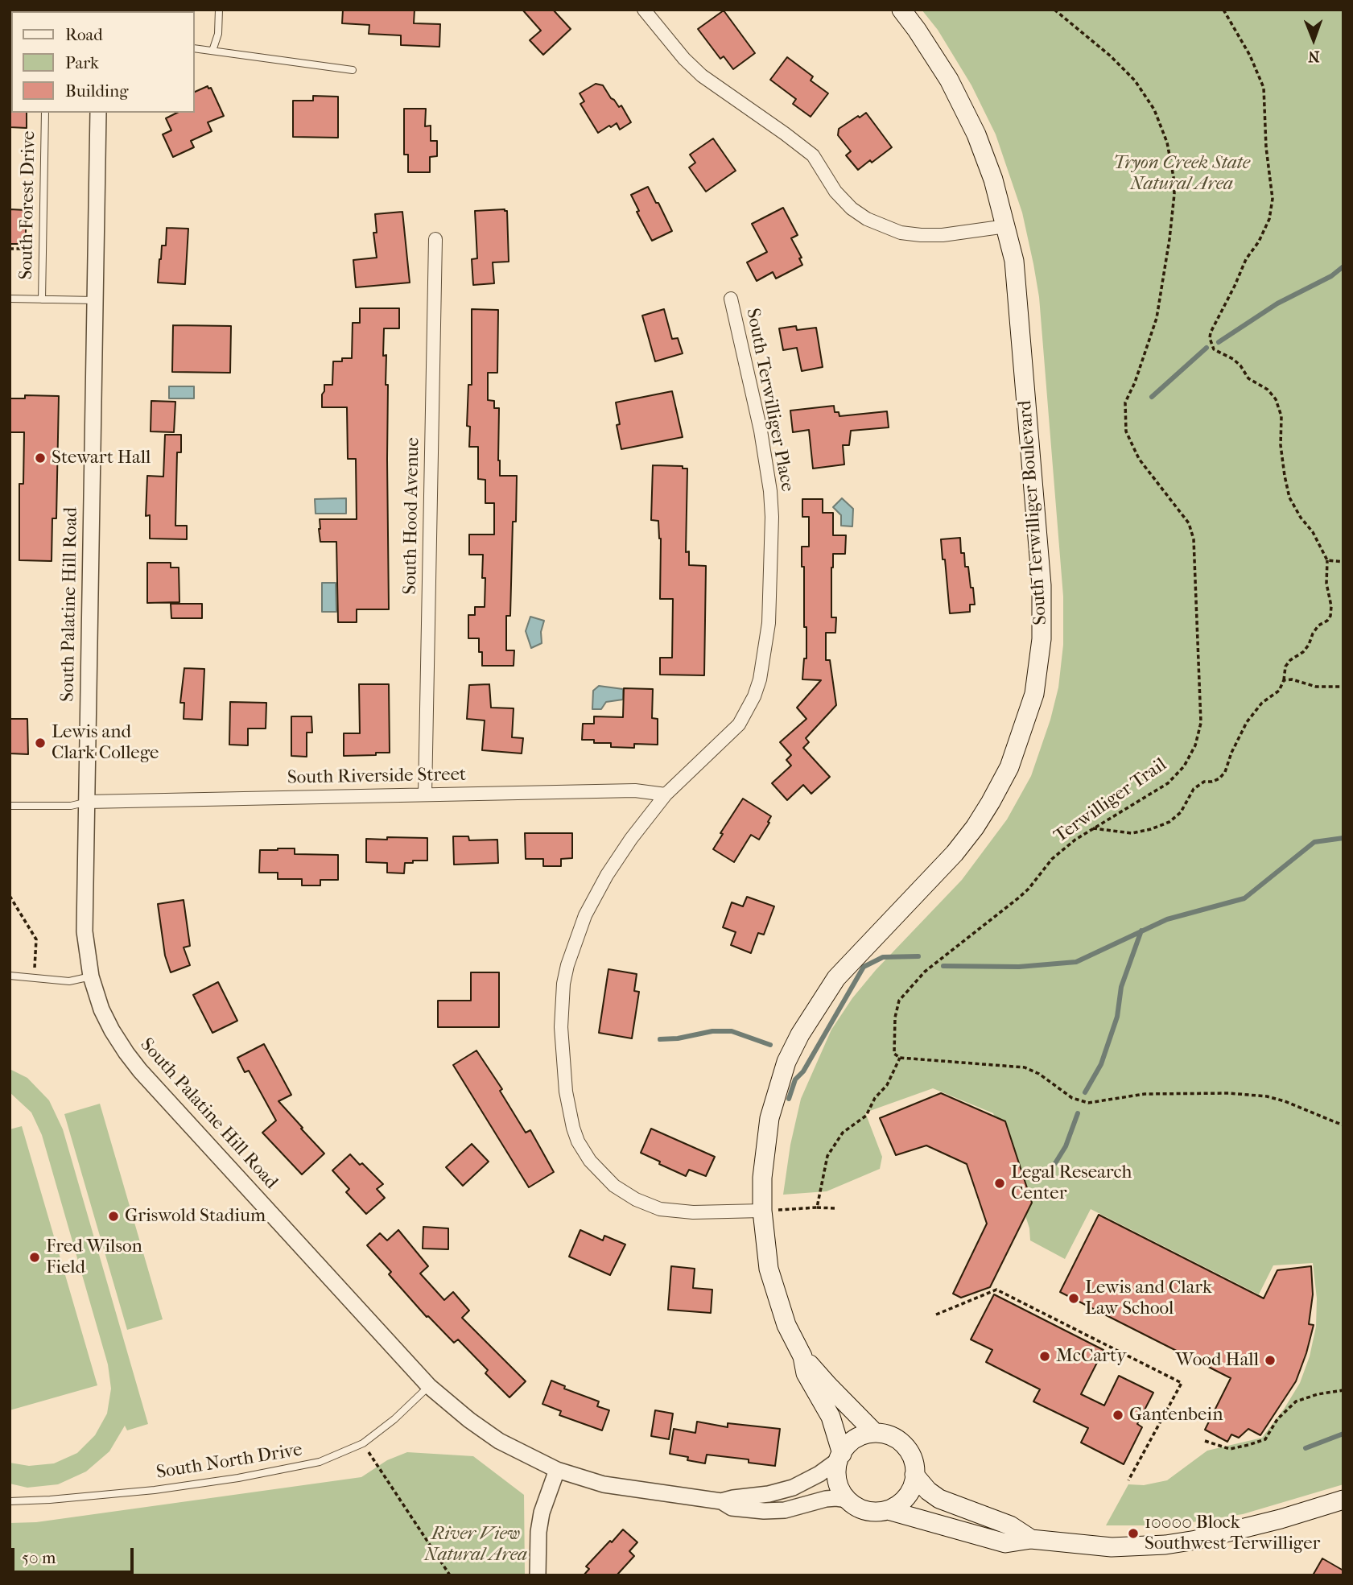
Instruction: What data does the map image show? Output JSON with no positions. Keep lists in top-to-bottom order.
{
  "streets": {
    "main road": ["South Terwilliger Boulevard"],
    "street": [
      "South Terwilliger Place",
      "South Hood Avenue",
      "South Palatine Hill Road",
      "South Riverside Street"
    ],
    "lane": ["South Forest Drive", "South North Drive"],
    "path": ["Terwilliger Trail"]
  },
  "crossings": [
    ["South Terwilliger Place", "South Terwilliger Boulevard"],
    ["South Terwilliger Place", "South Riverside Street"],
    ["South Hood Avenue", "South Riverside Street"],
    ["South Palatine Hill Road", "South Riverside Street"],
    ["South Palatine Hill Road", "South North Drive"]
  ],
  "parks": ["Tryon Creek State Natural Area", "River View Natural Area"],
  "places": [
    "Stewart Hall",
    "Lewis and Clark College",
    "Legal Research Center",
    "Griswold Stadium",
    "Fred Wilson Field",
    "Lewis and Clark Law School",
    "McCarty",
    "Wood Hall",
    "Gantenbein",
    "10000 Block Southwest Terwilliger"
  ],
  "legend": ["Road", "Park", "Building"],
  "scale_bar": "50 m",
  "north": "bottom"
}
